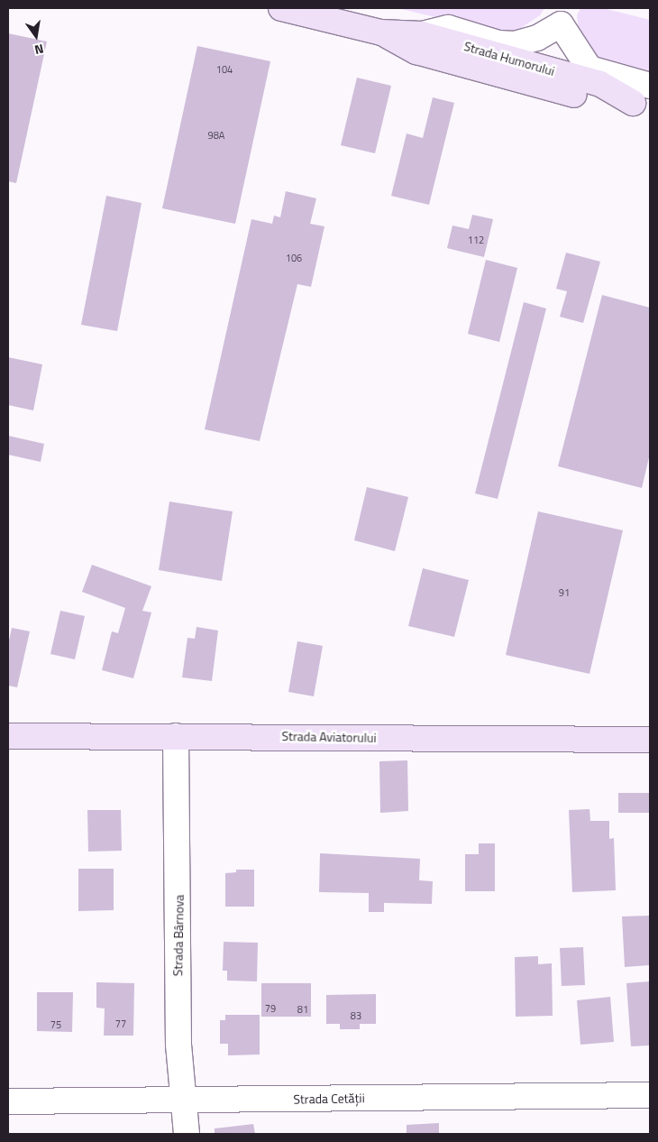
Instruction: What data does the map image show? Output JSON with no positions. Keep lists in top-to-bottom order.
{
  "streets": {
    "main road": ["Strada Humorului", "Strada Aviatorului"],
    "street": ["Strada Bârnova", "Strada Cetății"]
  },
  "crossings": [
    ["Strada Aviatorului", "Strada Bârnova"],
    ["Strada Bârnova", "Strada Cetății"]
  ],
  "house_numbers": [
    "104",
    "98A",
    "112",
    "106",
    "91",
    "79",
    "81",
    "83",
    "77",
    "75"
  ],
  "north": "bottom"
}
